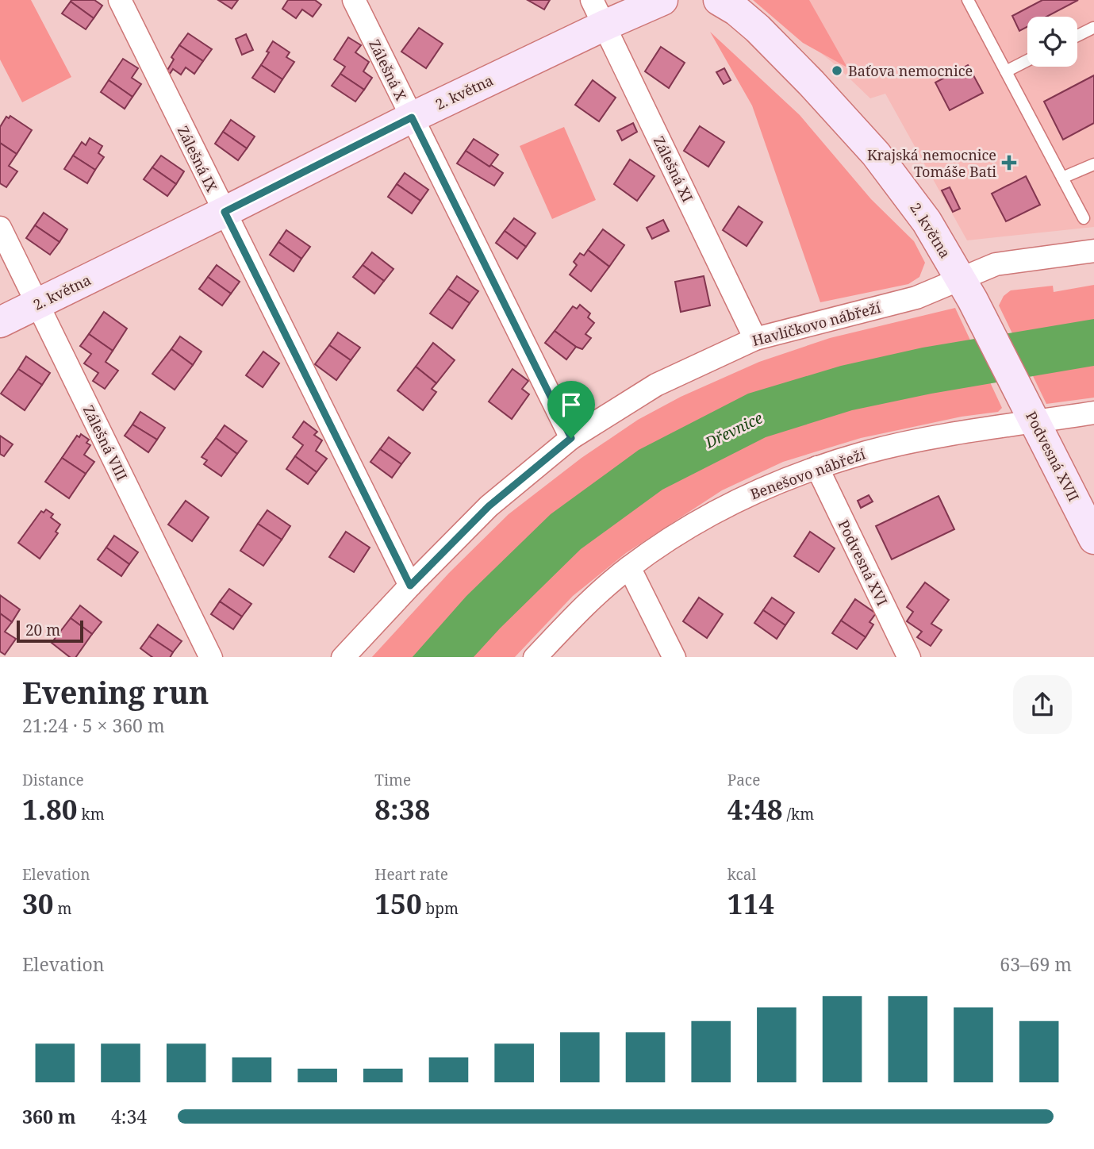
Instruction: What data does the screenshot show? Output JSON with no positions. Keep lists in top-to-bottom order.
{
  "streets": {
    "street": [
      "Zálešná X",
      "2. května",
      "Zálešná IX",
      "Zálešná XI",
      "Havlíčkovo nábřeží",
      "Zálešná VIII",
      "Podvesná XVII",
      "Benešovo nábřeží",
      "Podvesná XVI"
    ]
  },
  "crossings": [
    ["Zálešná X", "2. května"],
    ["Zálešná X", "Havlíčkovo nábřeží"],
    ["2. května", "Zálešná IX"],
    ["2. května", "Zálešná XI"],
    ["2. května", "Havlíčkovo nábřeží"],
    ["2. května", "Zálešná VIII"],
    ["2. května", "Podvesná XVII"],
    ["2. května", "Benešovo nábřeží"],
    ["Zálešná IX", "Havlíčkovo nábřeží"],
    ["Zálešná XI", "Havlíčkovo nábřeží"],
    ["Podvesná XVII", "Benešovo nábřeží"],
    ["Benešovo nábřeží", "Podvesná XVI"]
  ],
  "water": ["Dřevnice"],
  "places": {
    "other": ["Baťova nemocnice"],
    "health": ["Krajská nemocnice Tomáše Bati"]
  },
  "scale_bar": "20 m",
  "page": {
    "scale": "20 m",
    "heading": ["Evening run", "21:24 · 5 × 360 m"],
    "stats": [
      ["Distance", "1.80 km"],
      ["Time", "8:38"],
      ["Pace", "4:48 /km"],
      ["Elevation", "30 m"],
      ["Heart rate", "150 bpm"],
      ["kcal", "114"]
    ],
    "chart": ["Elevation", "63–69 m"],
    "list": [
      {
        "name": "360 m",
        "note": "4:34"
      }
    ]
  }
}
